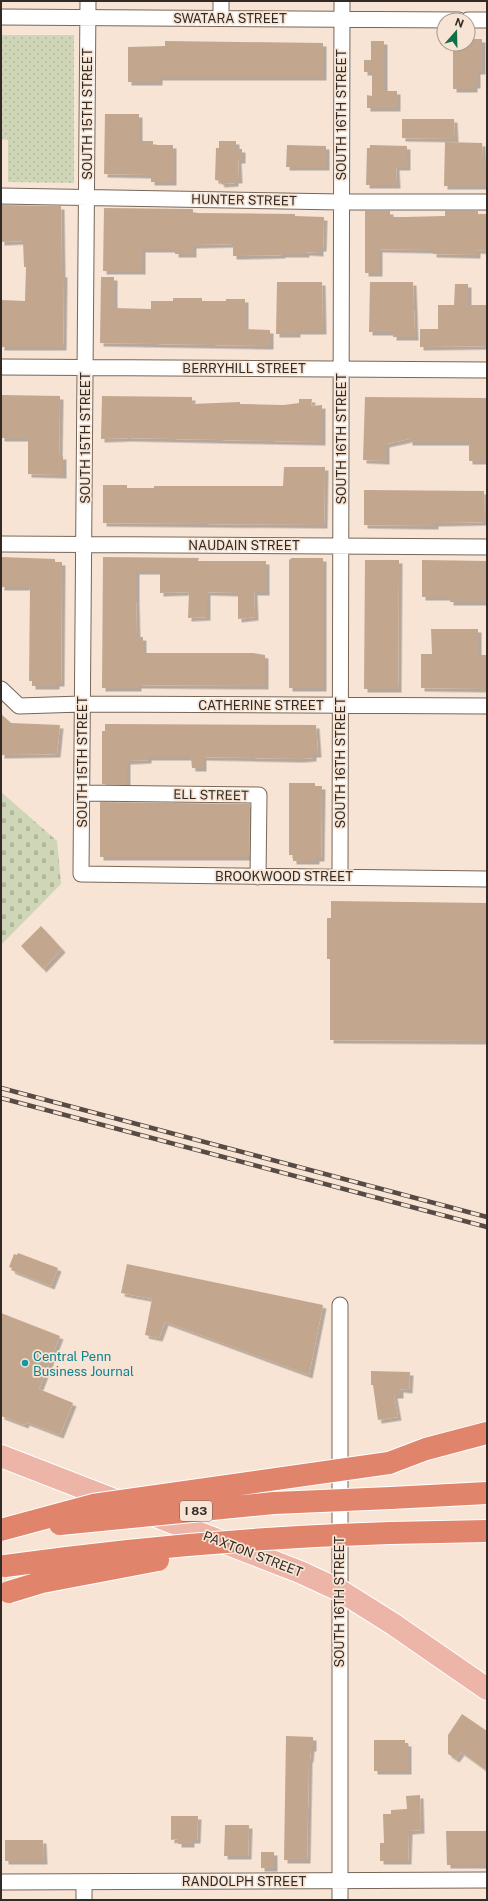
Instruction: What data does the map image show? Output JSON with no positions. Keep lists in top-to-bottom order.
{
  "streets": {
    "highway": ["I 83"],
    "main road": ["PAXTON STREET"],
    "street": [
      "SWATARA STREET",
      "SOUTH 15TH STREET",
      "SOUTH 16TH STREET",
      "HUNTER STREET",
      "BERRYHILL STREET",
      "NAUDAIN STREET",
      "CATHERINE STREET",
      "ELL STREET",
      "BROOKWOOD STREET",
      "RANDOLPH STREET"
    ]
  },
  "crossings": [
    ["SWATARA STREET", "SOUTH 15TH STREET"],
    ["SWATARA STREET", "SOUTH 16TH STREET"],
    ["SOUTH 15TH STREET", "HUNTER STREET"],
    ["SOUTH 15TH STREET", "BERRYHILL STREET"],
    ["SOUTH 15TH STREET", "NAUDAIN STREET"],
    ["SOUTH 15TH STREET", "CATHERINE STREET"],
    ["SOUTH 15TH STREET", "ELL STREET"],
    ["SOUTH 15TH STREET", "BROOKWOOD STREET"],
    ["SOUTH 16TH STREET", "HUNTER STREET"],
    ["SOUTH 16TH STREET", "BERRYHILL STREET"],
    ["SOUTH 16TH STREET", "NAUDAIN STREET"],
    ["SOUTH 16TH STREET", "CATHERINE STREET"],
    ["SOUTH 16TH STREET", "BROOKWOOD STREET"],
    ["SOUTH 16TH STREET", "PAXTON STREET"],
    ["SOUTH 16TH STREET", "RANDOLPH STREET"],
    ["ELL STREET", "BROOKWOOD STREET"]
  ],
  "places": ["Central Penn Business Journal"],
  "north": "top"
}
